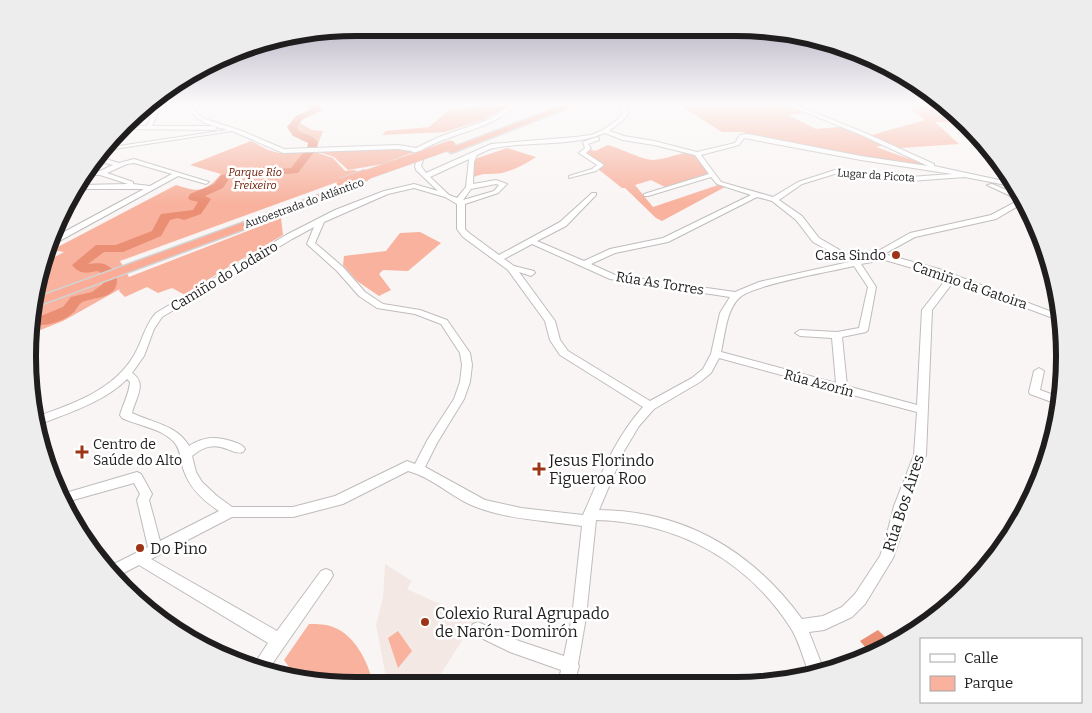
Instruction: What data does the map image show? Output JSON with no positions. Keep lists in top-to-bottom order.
{
  "streets": {
    "highway": ["Autoestrada do Atlántico"],
    "street": [
      "Lugar da Picota",
      "Camiño do Lodairo",
      "Rúa As Torres",
      "Camiño da Gatoira",
      "Rúa Azorín",
      "Rúa Bos Aires"
    ]
  },
  "crossings": [
    ["Camiño da Gatoira", "Rúa Bos Aires"],
    ["Rúa Azorín", "Rúa Bos Aires"]
  ],
  "parks": ["Parque Río Freixeiro"],
  "places": {
    "other": ["Casa Sindo", "Do Pino", "Colexio Rural Agrupado de Narón-Domirón"],
    "health": ["Centro de Saúde do Alto", "Jesus Florindo Figueroa Roo"]
  },
  "legend": ["Calle", "Parque"]
}
